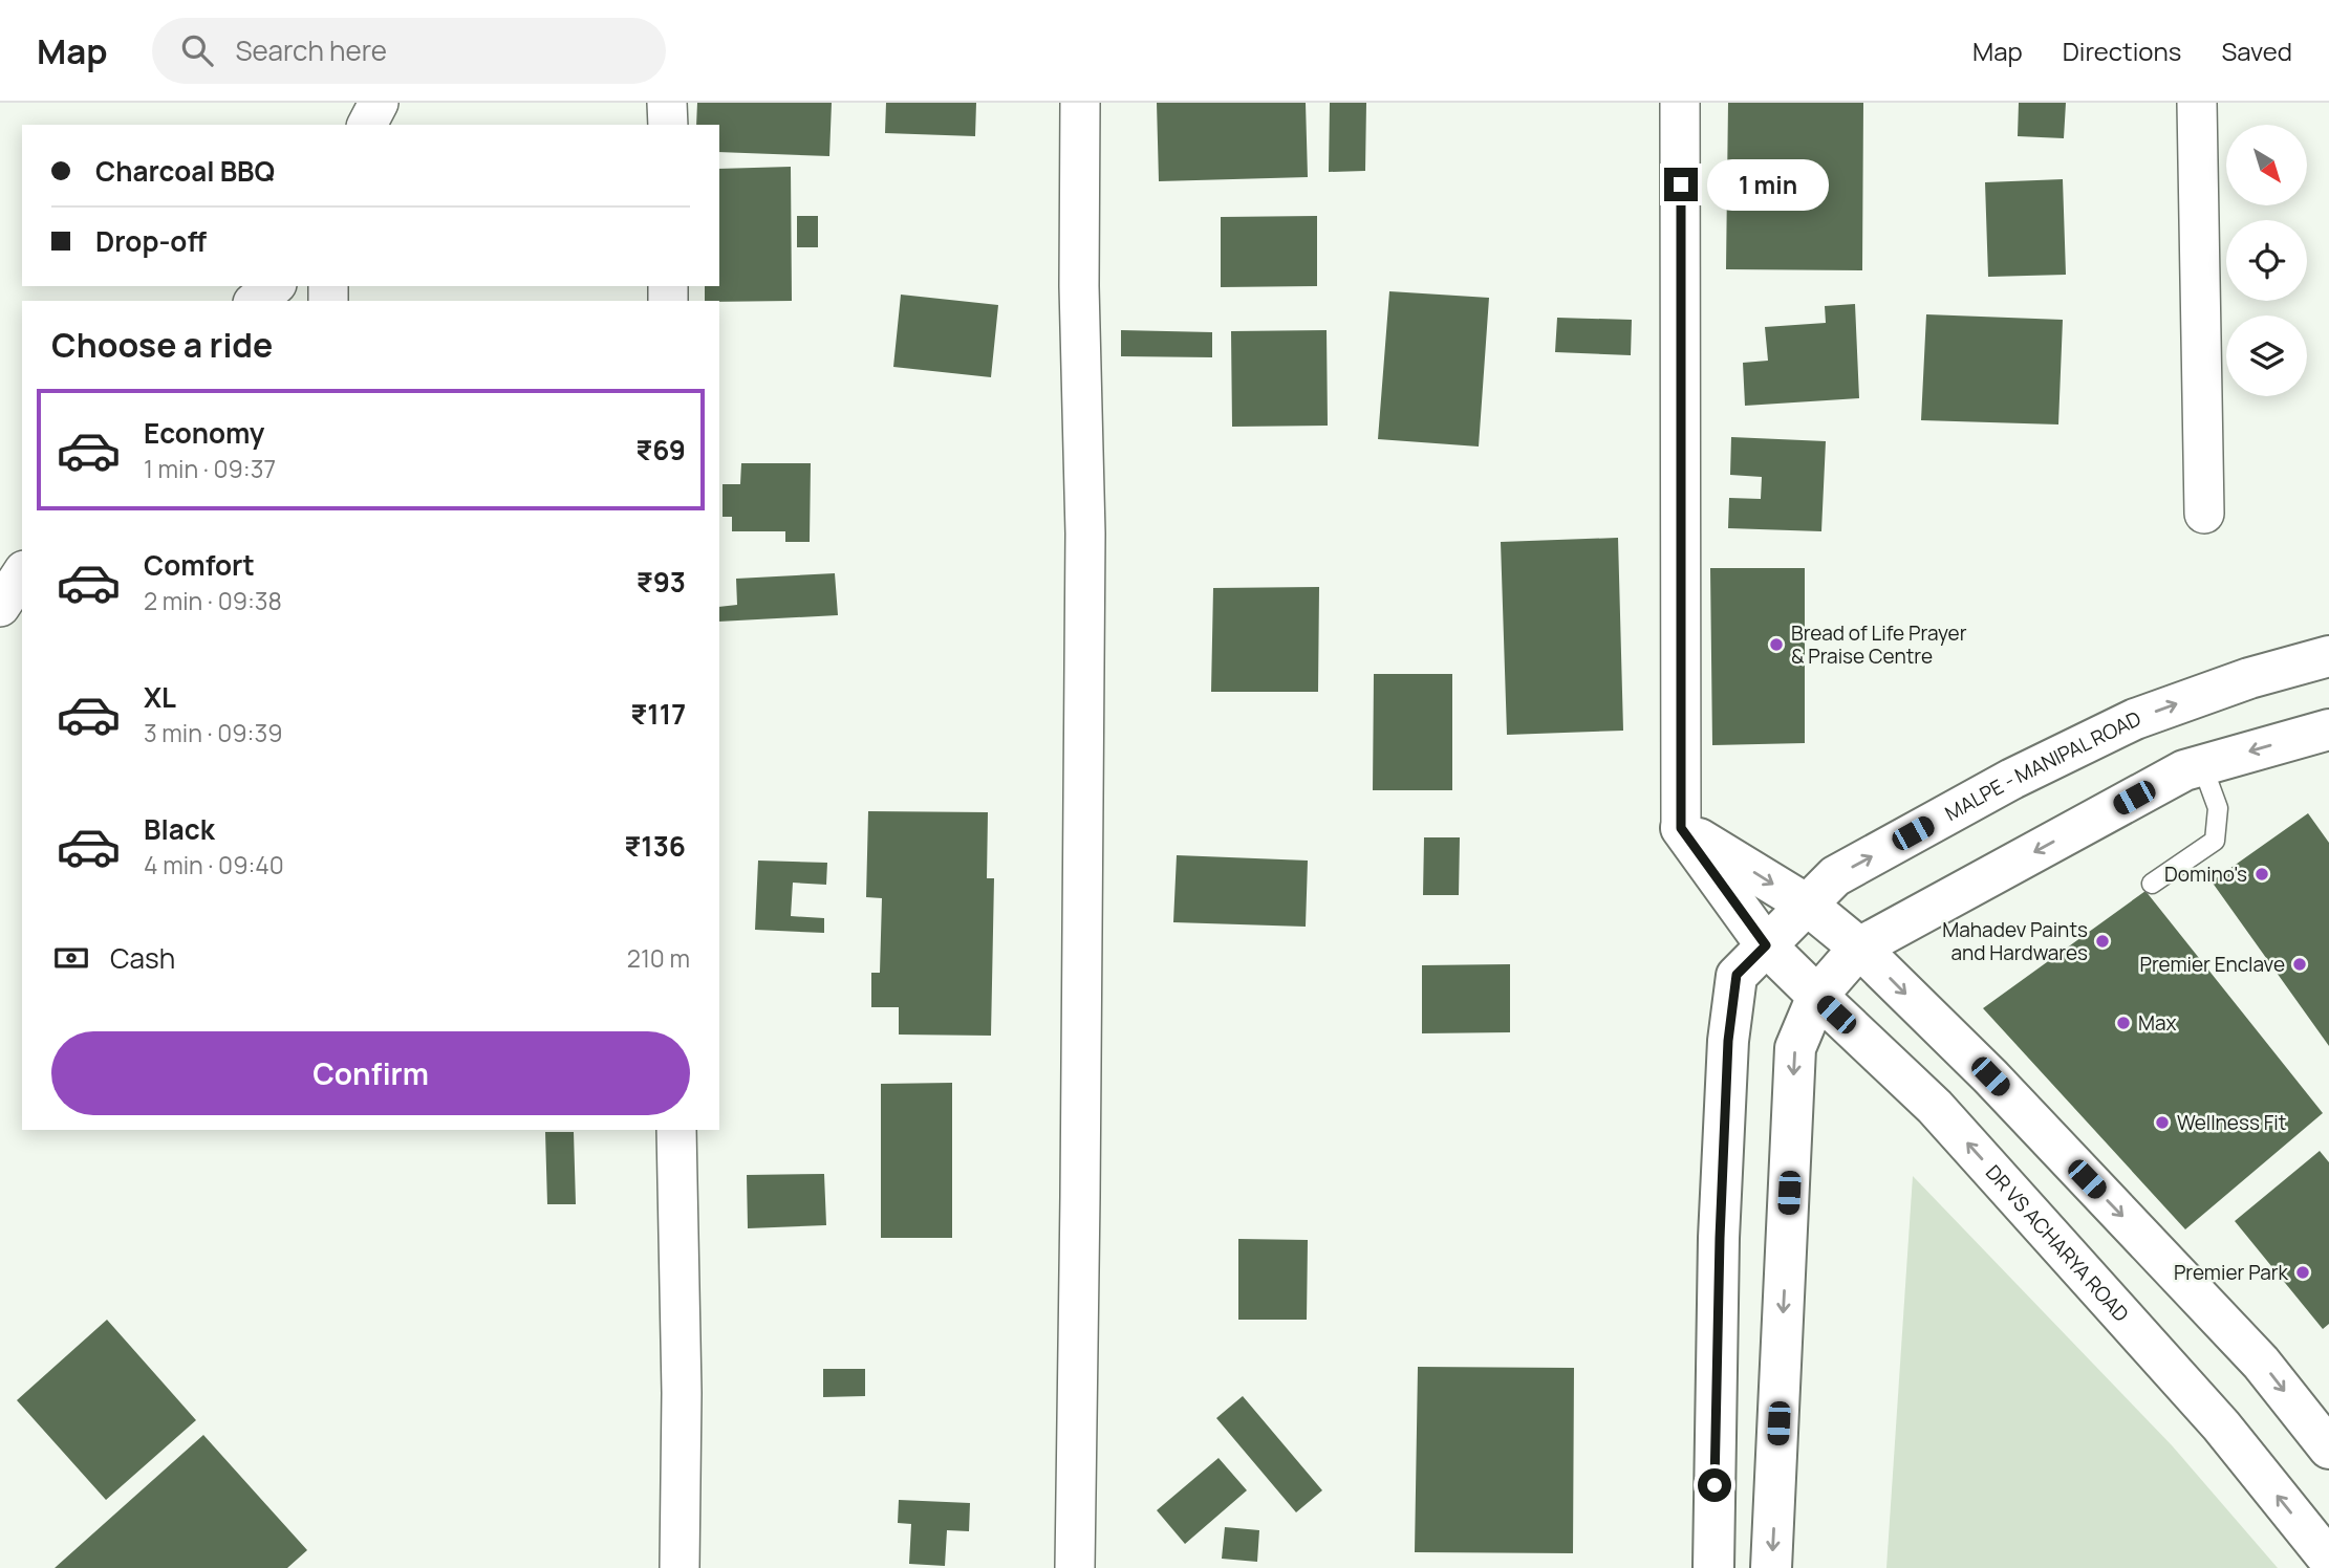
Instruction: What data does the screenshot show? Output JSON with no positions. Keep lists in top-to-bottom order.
{
  "streets": {
    "main road": ["MALPE - MANIPAL ROAD", "DR VS ACHARYA ROAD"]
  },
  "crossings": [
    ["MALPE - MANIPAL ROAD", "DR VS ACHARYA ROAD"]
  ],
  "places": [
    "Bread of Life Prayer & Praise Centre",
    "Domino's",
    "Mahadev Paints and Hardwares",
    "Premier Enclave",
    "Max",
    "Wellness Fit",
    "Premier Park"
  ],
  "north": "bottom right",
  "page": {
    "header": "Map",
    "search": "Search here",
    "nav": ["Map", "Directions", "Saved"],
    "banner": ["Charcoal BBQ", "Drop-off"],
    "bubble": "1 min",
    "heading": "Choose a ride",
    "list": [
      {
        "name": "Economy",
        "note": "1 min · 09:37",
        "value": "₹69"
      },
      {
        "name": "Comfort",
        "note": "2 min · 09:38",
        "value": "₹93"
      },
      {
        "name": "XL",
        "note": "3 min · 09:39",
        "value": "₹117"
      },
      {
        "name": "Black",
        "note": "4 min · 09:40",
        "value": "₹136"
      }
    ],
    "pay": ["Cash", "210 m"],
    "buttons": "Confirm"
  }
}
